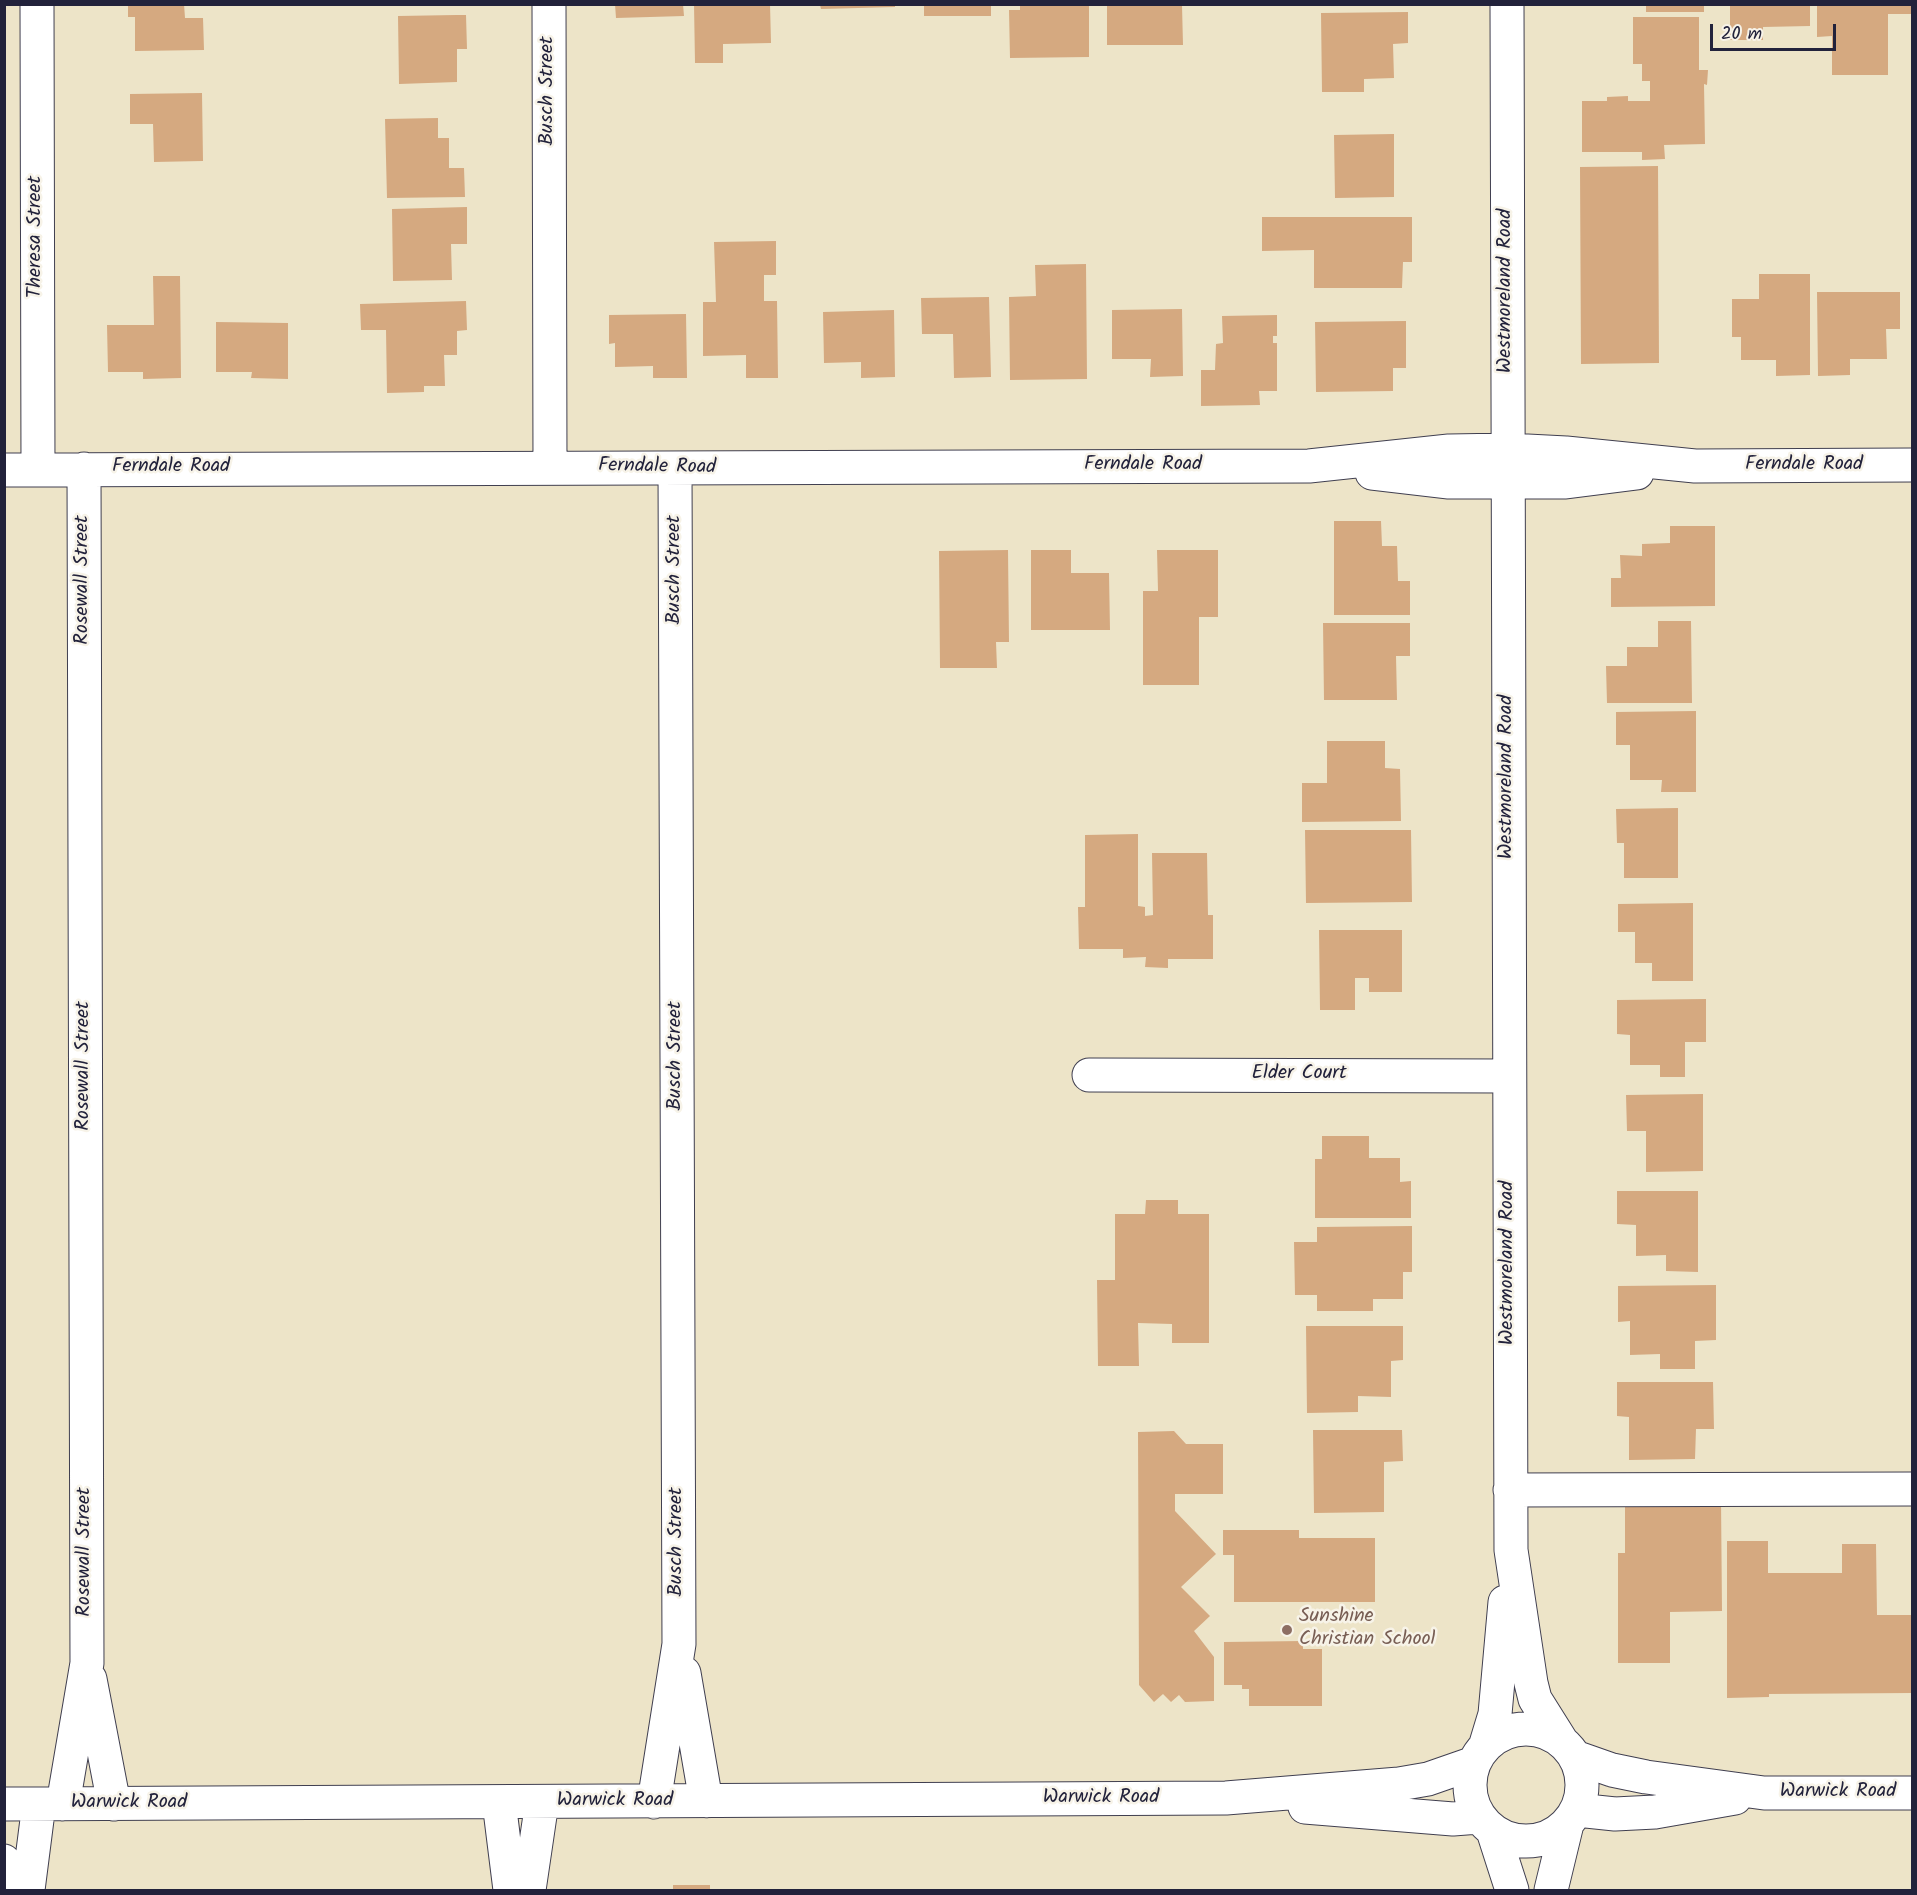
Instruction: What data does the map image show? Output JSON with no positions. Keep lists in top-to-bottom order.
{
  "streets": {
    "street": [
      "Busch Street",
      "Theresa Street",
      "Westmoreland Road",
      "Ferndale Road",
      "Rosewall Street",
      "Elder Court",
      "Warwick Road"
    ]
  },
  "crossings": [
    ["Busch Street", "Ferndale Road"],
    ["Busch Street", "Warwick Road"],
    ["Theresa Street", "Ferndale Road"],
    ["Westmoreland Road", "Ferndale Road"],
    ["Westmoreland Road", "Elder Court"],
    ["Ferndale Road", "Rosewall Street"],
    ["Rosewall Street", "Warwick Road"]
  ],
  "places": ["Sunshine Christian School"],
  "scale_bar": "20 m"
}
